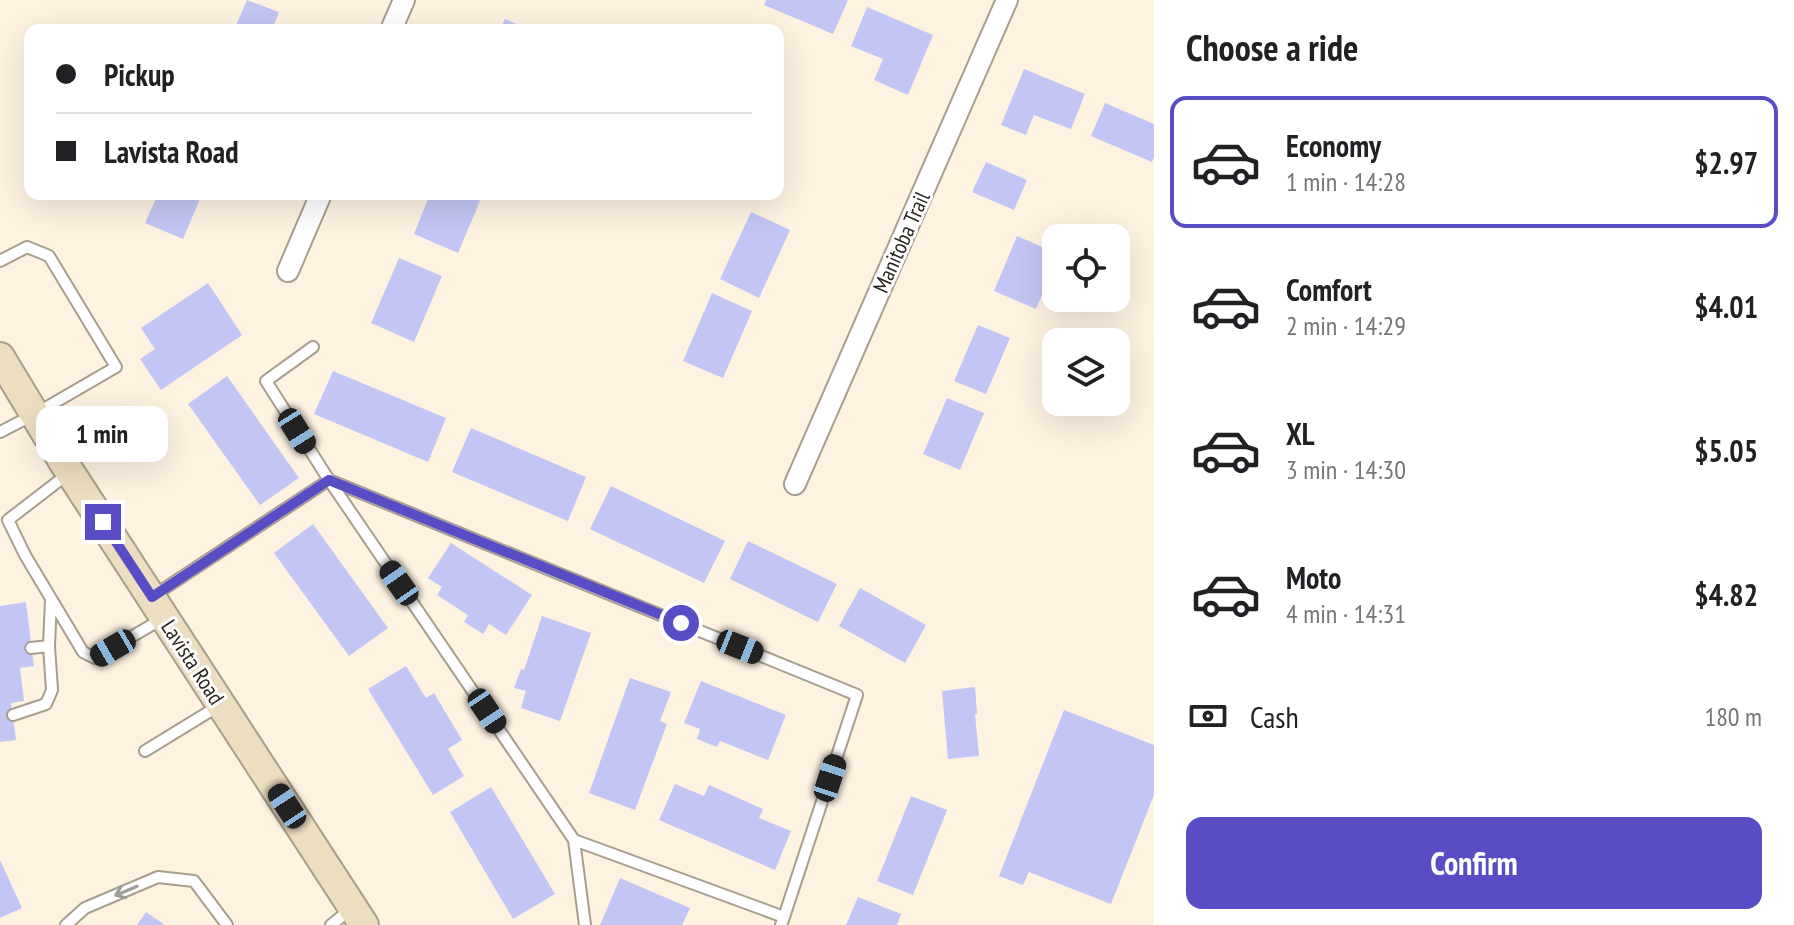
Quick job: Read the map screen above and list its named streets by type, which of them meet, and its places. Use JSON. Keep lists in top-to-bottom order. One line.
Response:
{"streets":{"main road":["Lavista Road"],"street":["Manitoba Trail"]},"page":{"heading":"Choose a ride","banner":["Pickup","Lavista Road"],"list":[{"name":"Economy","note":"1 min · 14:28","value":"$2.97"},{"name":"Comfort","note":"2 min · 14:29","value":"$4.01"},{"name":"XL","note":"3 min · 14:30","value":"$5.05"},{"name":"Moto","note":"4 min · 14:31","value":"$4.82"}],"bubble":"1 min","pay":["Cash","180 m"],"buttons":"Confirm"}}
